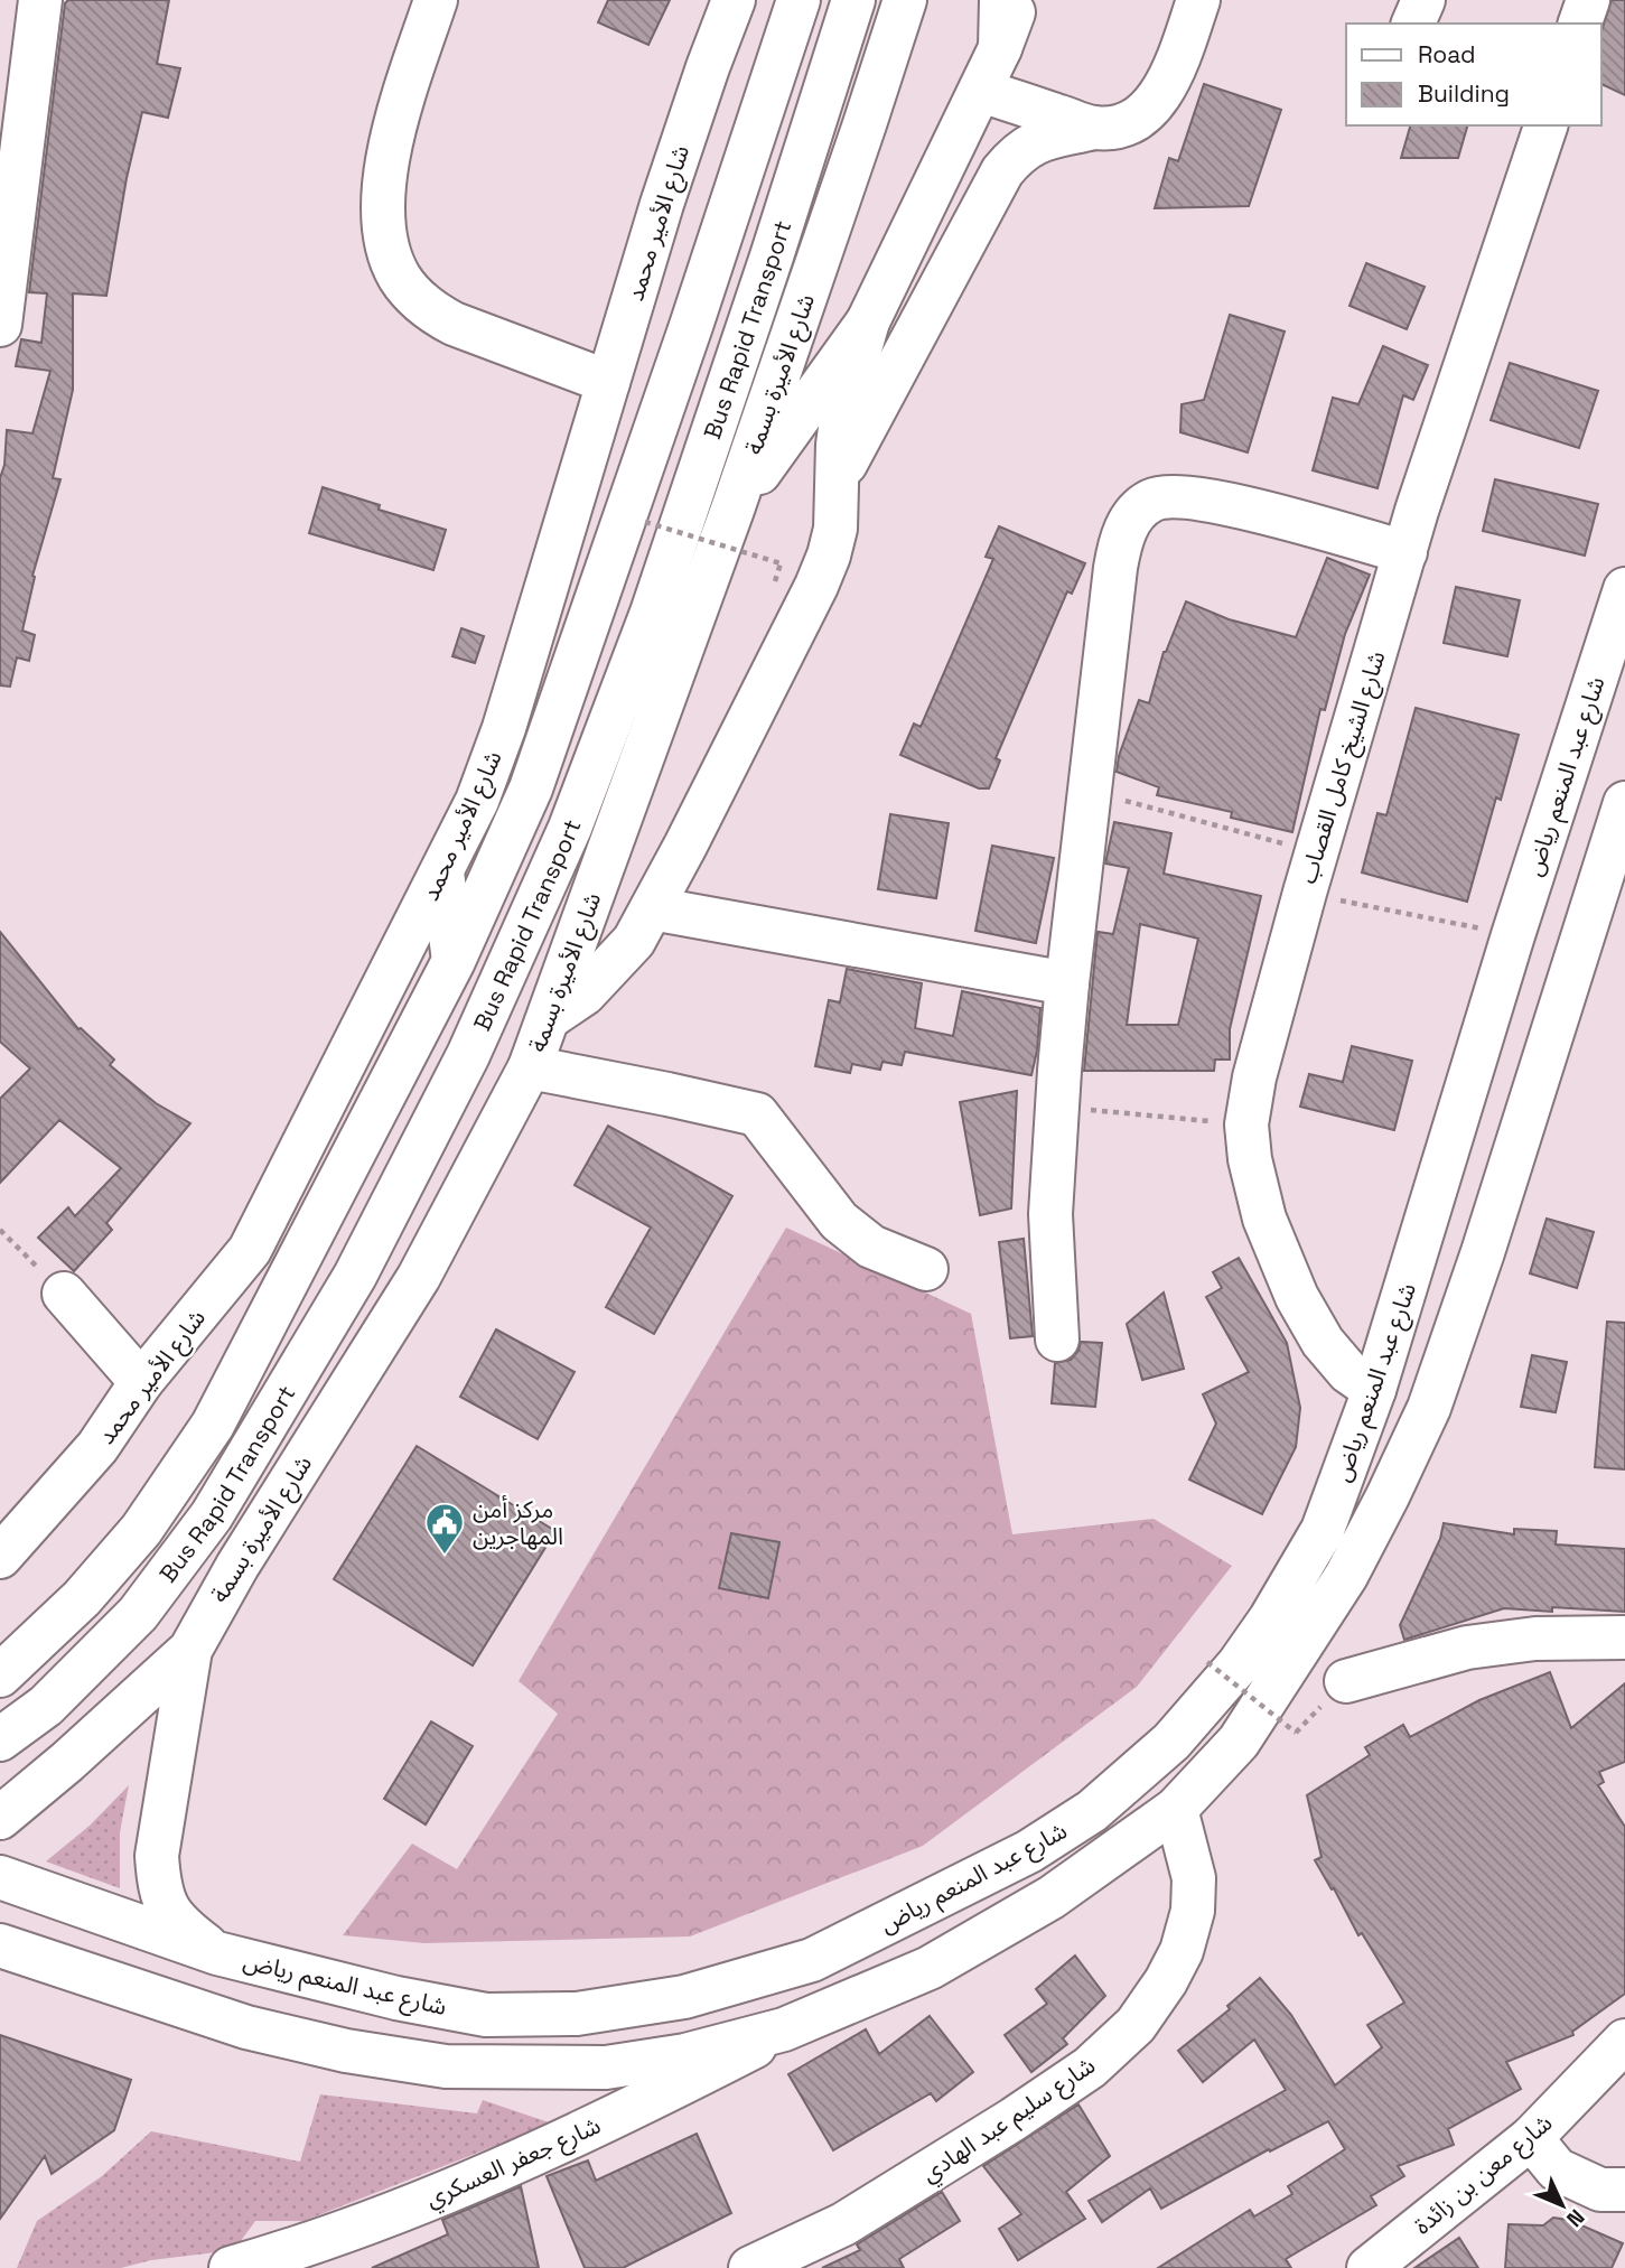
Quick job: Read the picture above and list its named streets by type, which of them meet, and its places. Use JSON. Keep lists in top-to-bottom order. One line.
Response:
{"streets":{"street":["شارع الأمير محمد","Bus Rapid Transport","شارع الأميرة بسمة","شارع الشيخ كامل القصاب","شارع عبد المنعم رياض","شارع سليم عبد الهادي","شارع جعفر العسكري","شارع معن بن زائدة"]},"crossings":[["شارع الشيخ كامل القصاب","شارع عبد المنعم رياض"],["شارع عبد المنعم رياض","شارع سليم عبد الهادي"],["شارع عبد المنعم رياض","شارع جعفر العسكري"]],"places":{"public building":["مركز أمن المهاجرين"]},"legend":["Road","Building"],"north":"bottom right"}
